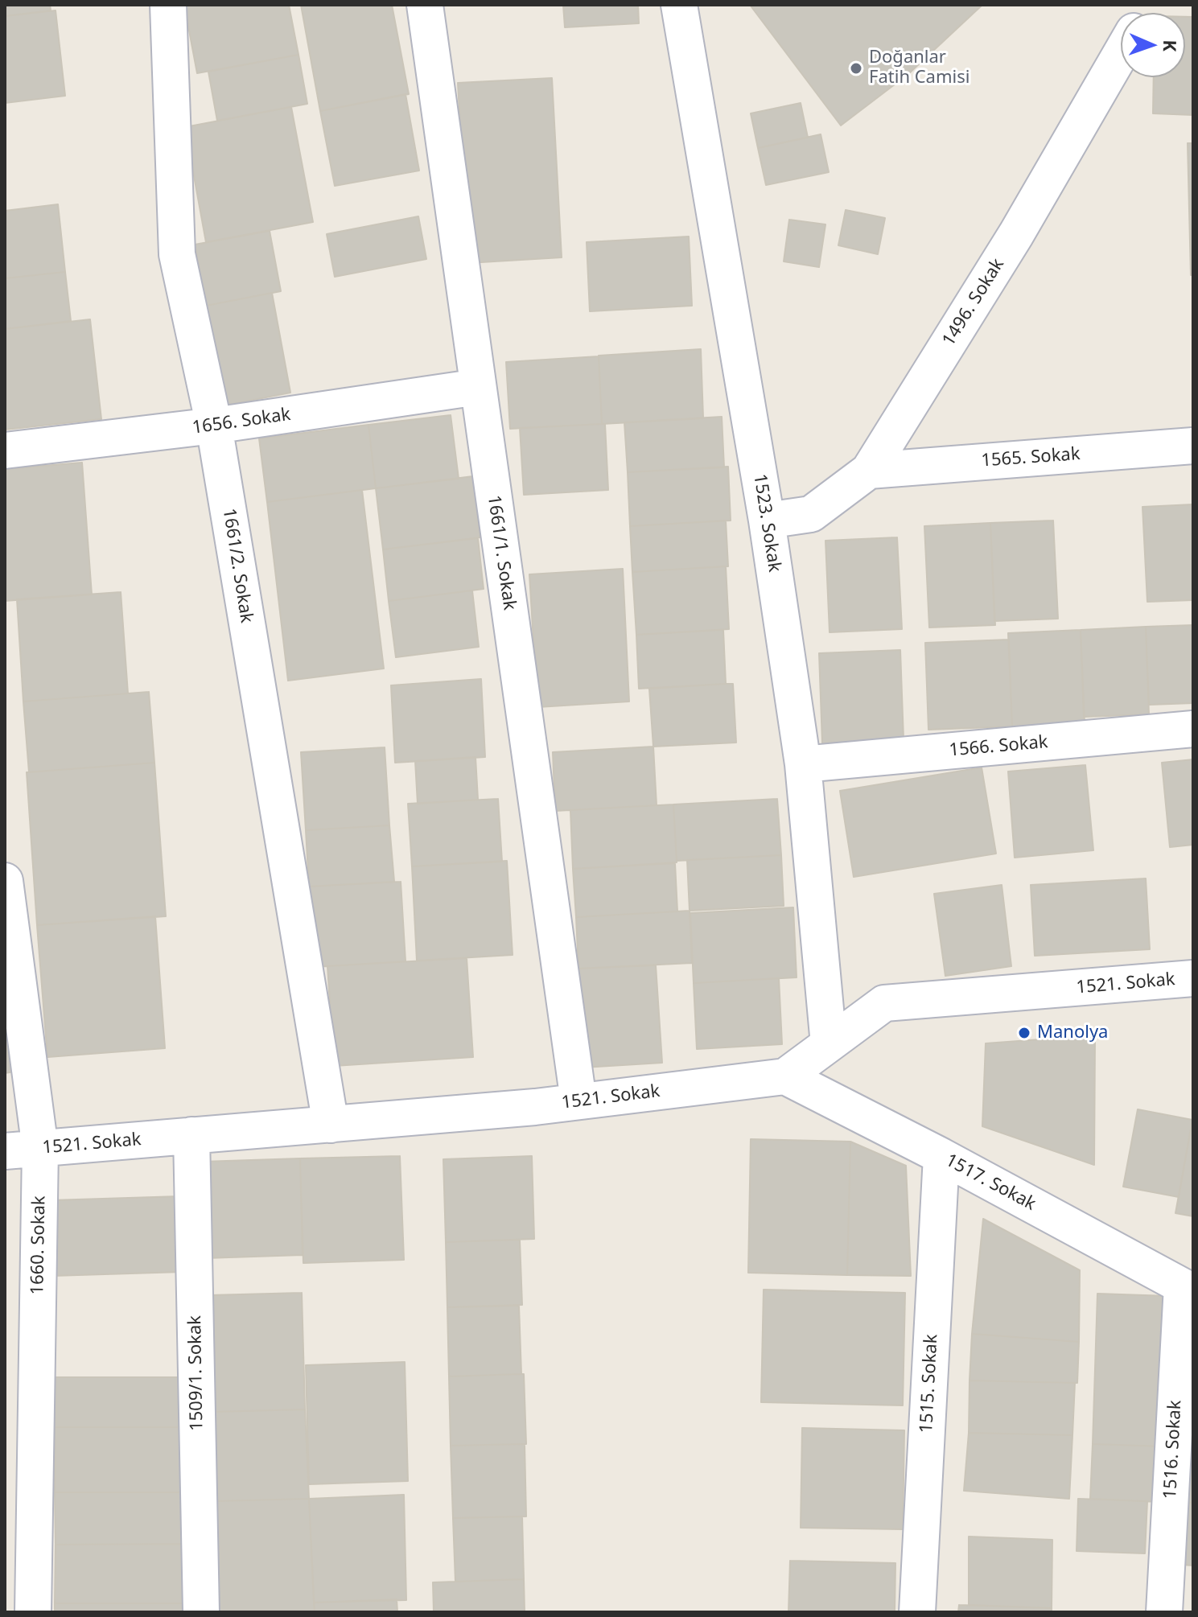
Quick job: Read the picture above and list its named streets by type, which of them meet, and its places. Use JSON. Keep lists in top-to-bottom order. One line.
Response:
{"streets":{"street":["1496. Sokak","1656. Sokak","1565. Sokak","1523. Sokak","1661/1. Sokak","1661/2. Sokak","1566. Sokak","1521. Sokak","1517. Sokak","1660. Sokak","1509/1. Sokak","1515. Sokak","1516. Sokak"]},"crossings":[["1496. Sokak","1565. Sokak"],["1496. Sokak","1523. Sokak"],["1656. Sokak","1661/1. Sokak"],["1656. Sokak","1661/2. Sokak"],["1523. Sokak","1566. Sokak"],["1523. Sokak","1521. Sokak"],["1661/1. Sokak","1521. Sokak"],["1661/2. Sokak","1521. Sokak"],["1521. Sokak","1517. Sokak"],["1521. Sokak","1660. Sokak"],["1521. Sokak","1509/1. Sokak"],["1517. Sokak","1515. Sokak"],["1517. Sokak","1516. Sokak"]],"places":["Doğanlar Fatih Camisi","Manolya"],"north":"right"}
